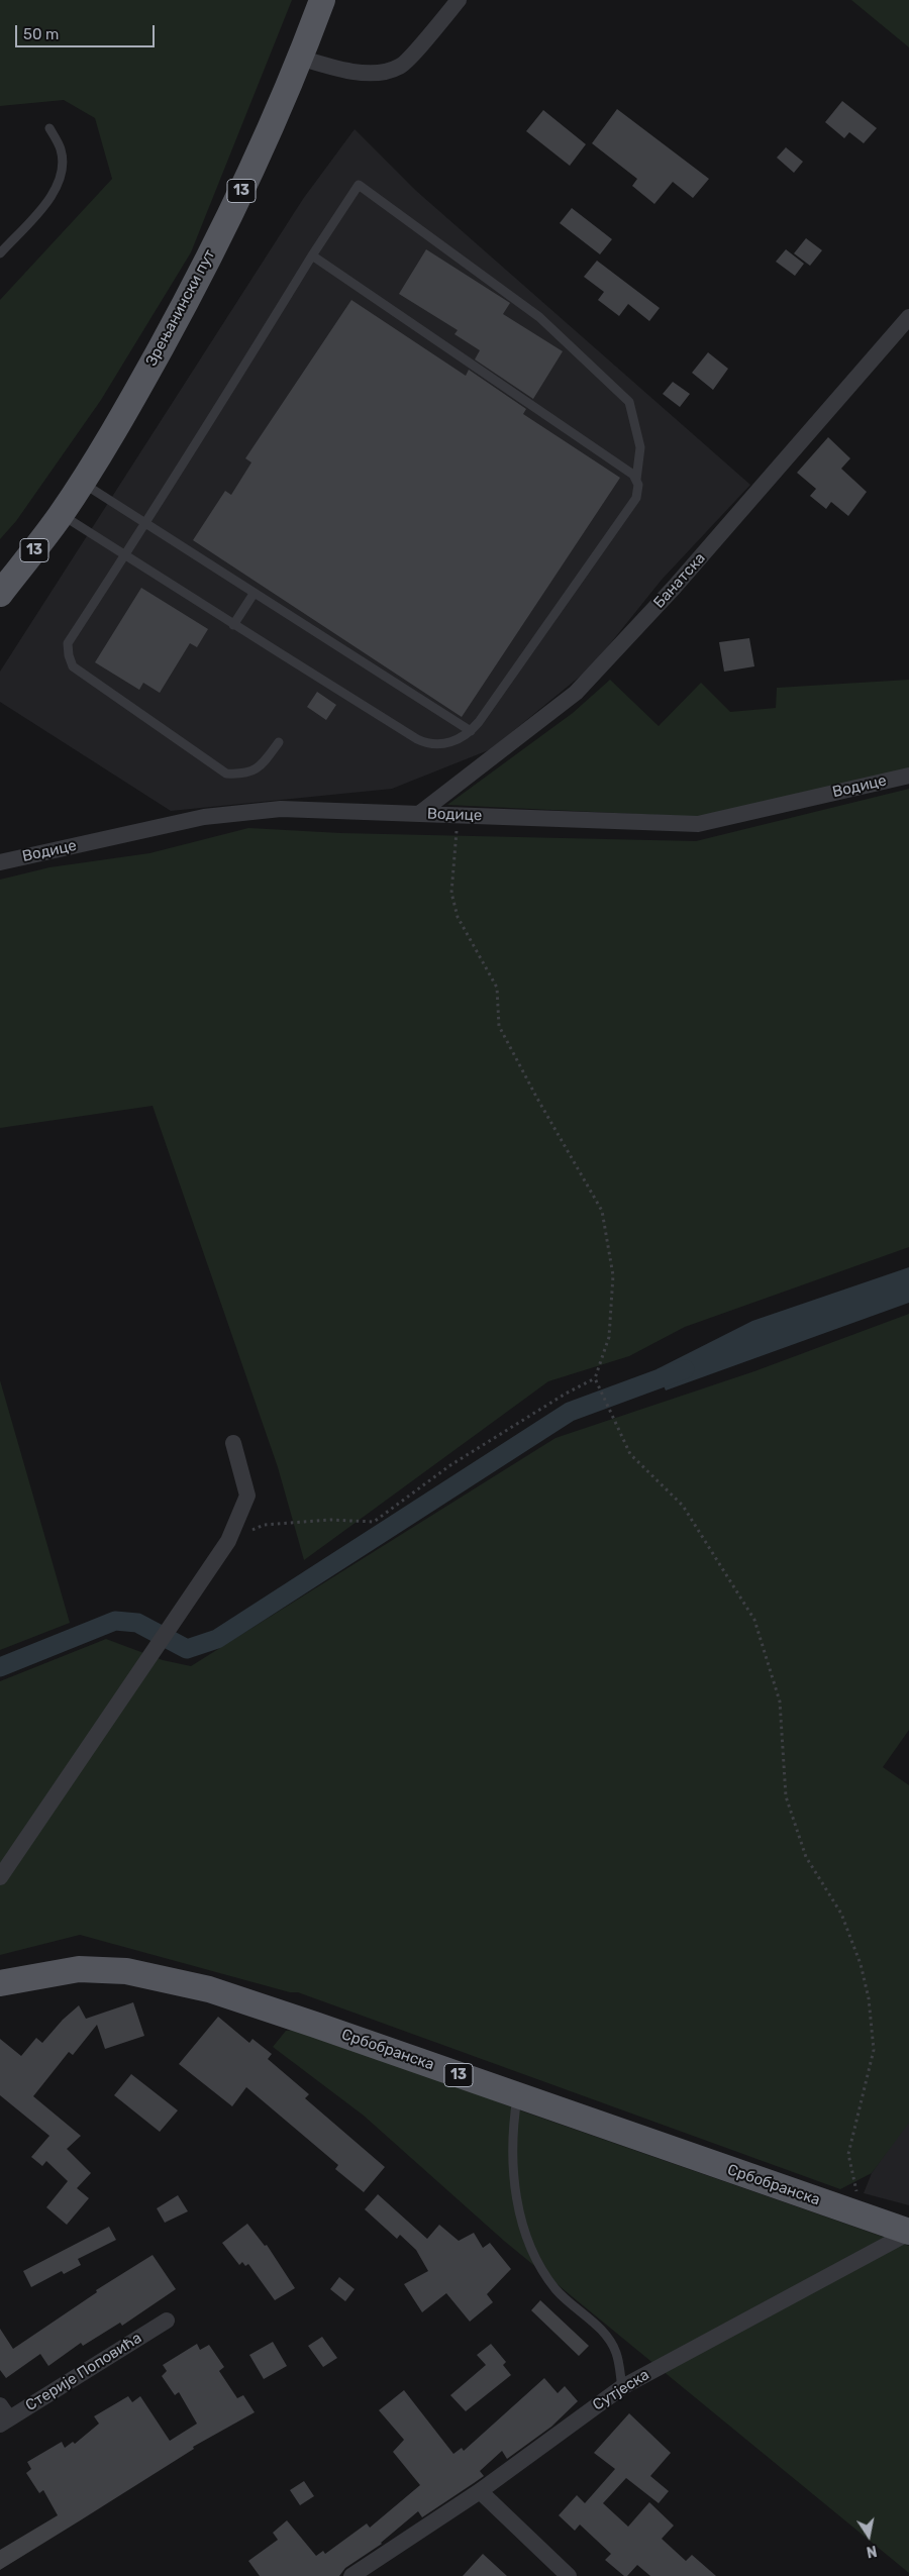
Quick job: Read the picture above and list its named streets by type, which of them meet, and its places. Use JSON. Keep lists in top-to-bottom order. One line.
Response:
{"streets":{"main road":["13","Зрењанински пут","Србобранска"],"street":["Банатска","Водице","Стерије Поповића","Сутјеска"]},"crossings":[["Банатска","Водице"],["Србобранска","Сутјеска"]],"scale_bar":"50 m","north":"bottom"}
